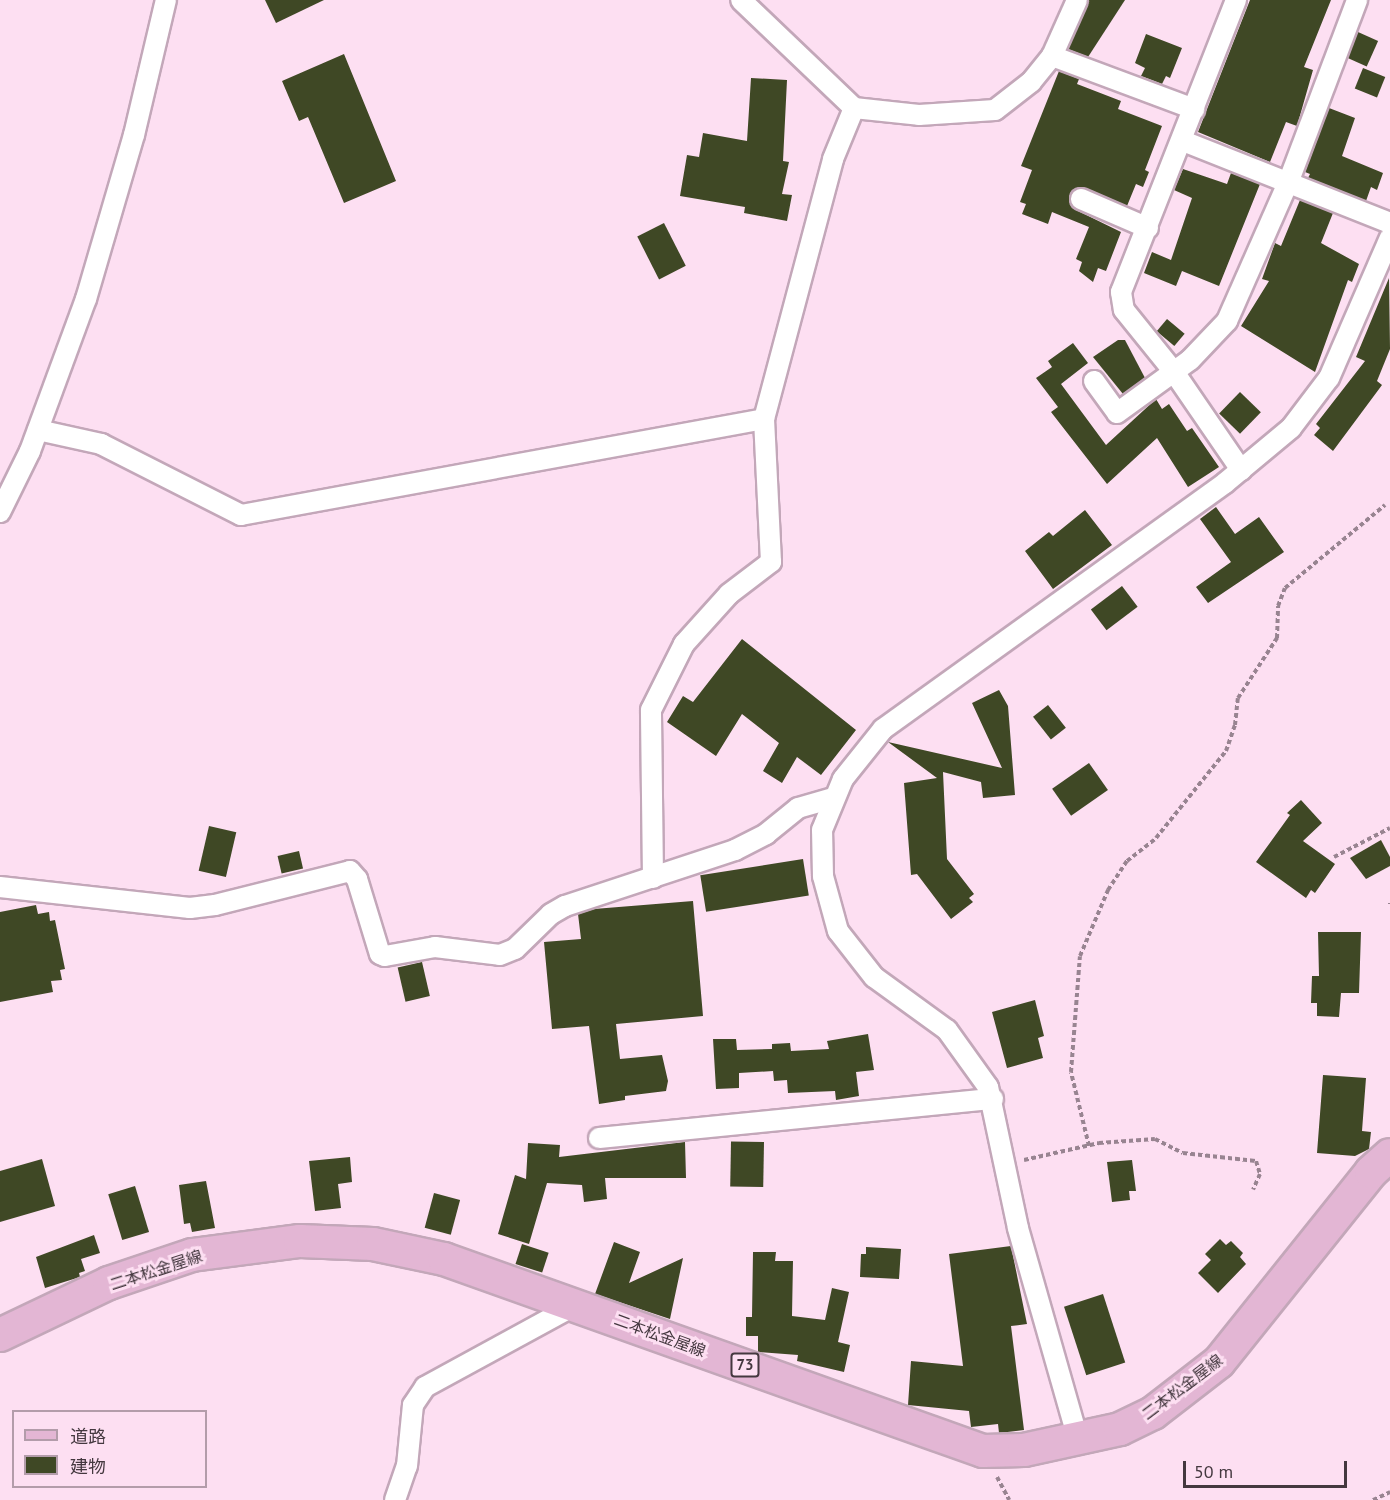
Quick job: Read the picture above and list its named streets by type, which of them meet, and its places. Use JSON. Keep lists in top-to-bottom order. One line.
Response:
{"streets":{"main road":["二本松金屋線","73"]},"legend":["道路","建物"],"scale_bar":"50 m"}
